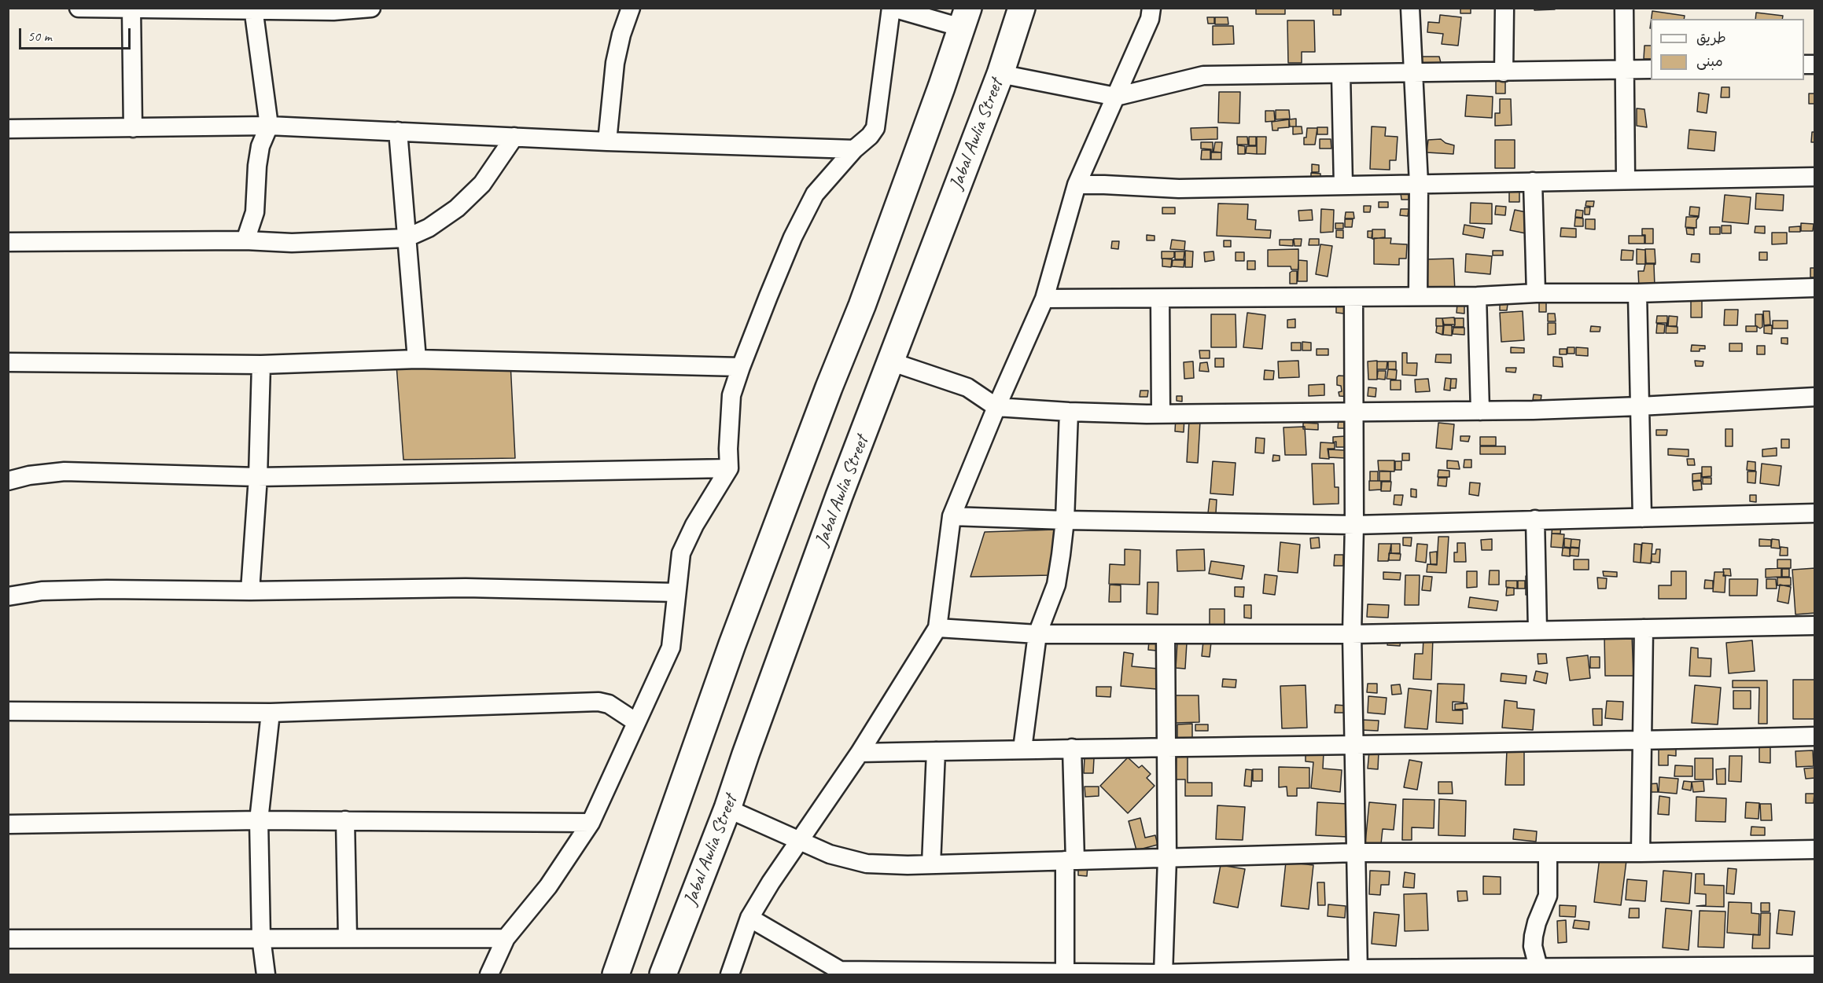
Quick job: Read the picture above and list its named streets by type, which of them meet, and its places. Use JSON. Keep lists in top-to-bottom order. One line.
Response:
{"streets":{"highway":["Jabal Awlia Street"]},"legend":["طريق","مبنى"],"scale_bar":"50 m"}
